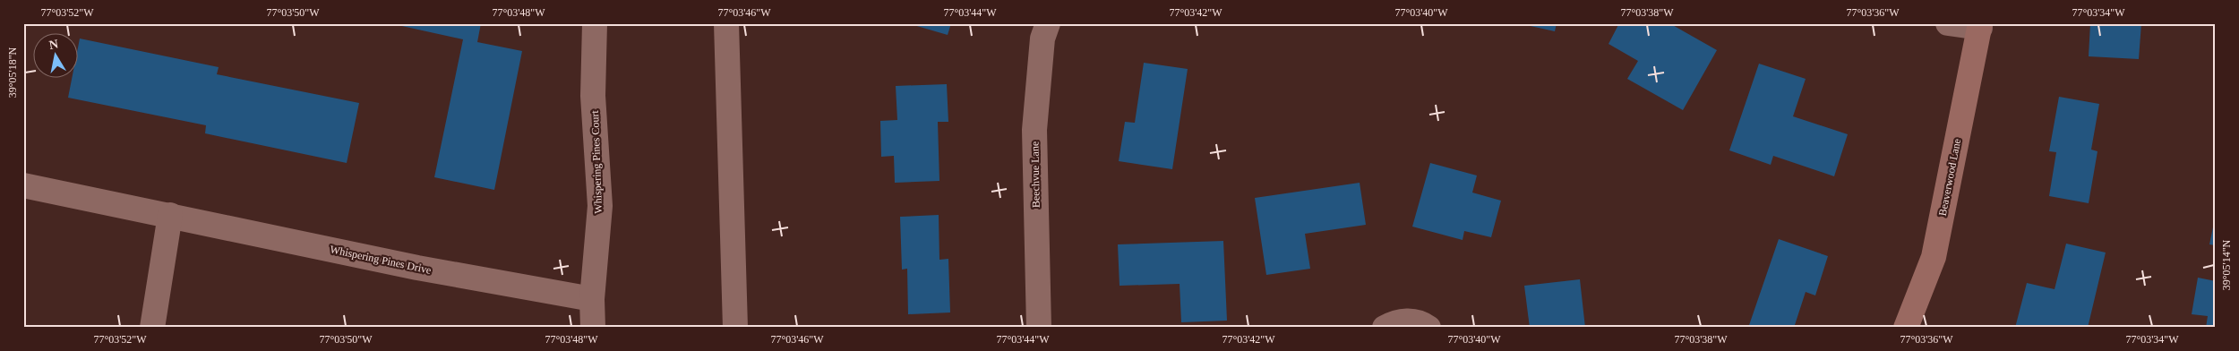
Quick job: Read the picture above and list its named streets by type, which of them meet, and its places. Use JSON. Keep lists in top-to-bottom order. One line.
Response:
{"streets":{"street":["Whispering Pines Court","Beechvue Lane","Beaverwood Lane","Whispering Pines Drive"]},"crossings":[["Whispering Pines Court","Whispering Pines Drive"]],"north":"top","coordinates":["77°03'52\"W","77°03'50\"W","77°03'48\"W","77°03'46\"W","77°03'44\"W","77°03'42\"W","77°03'40\"W","77°03'38\"W","77°03'36\"W","77°03'34\"W","39°05'18\"N","39°05'14\"N"]}
